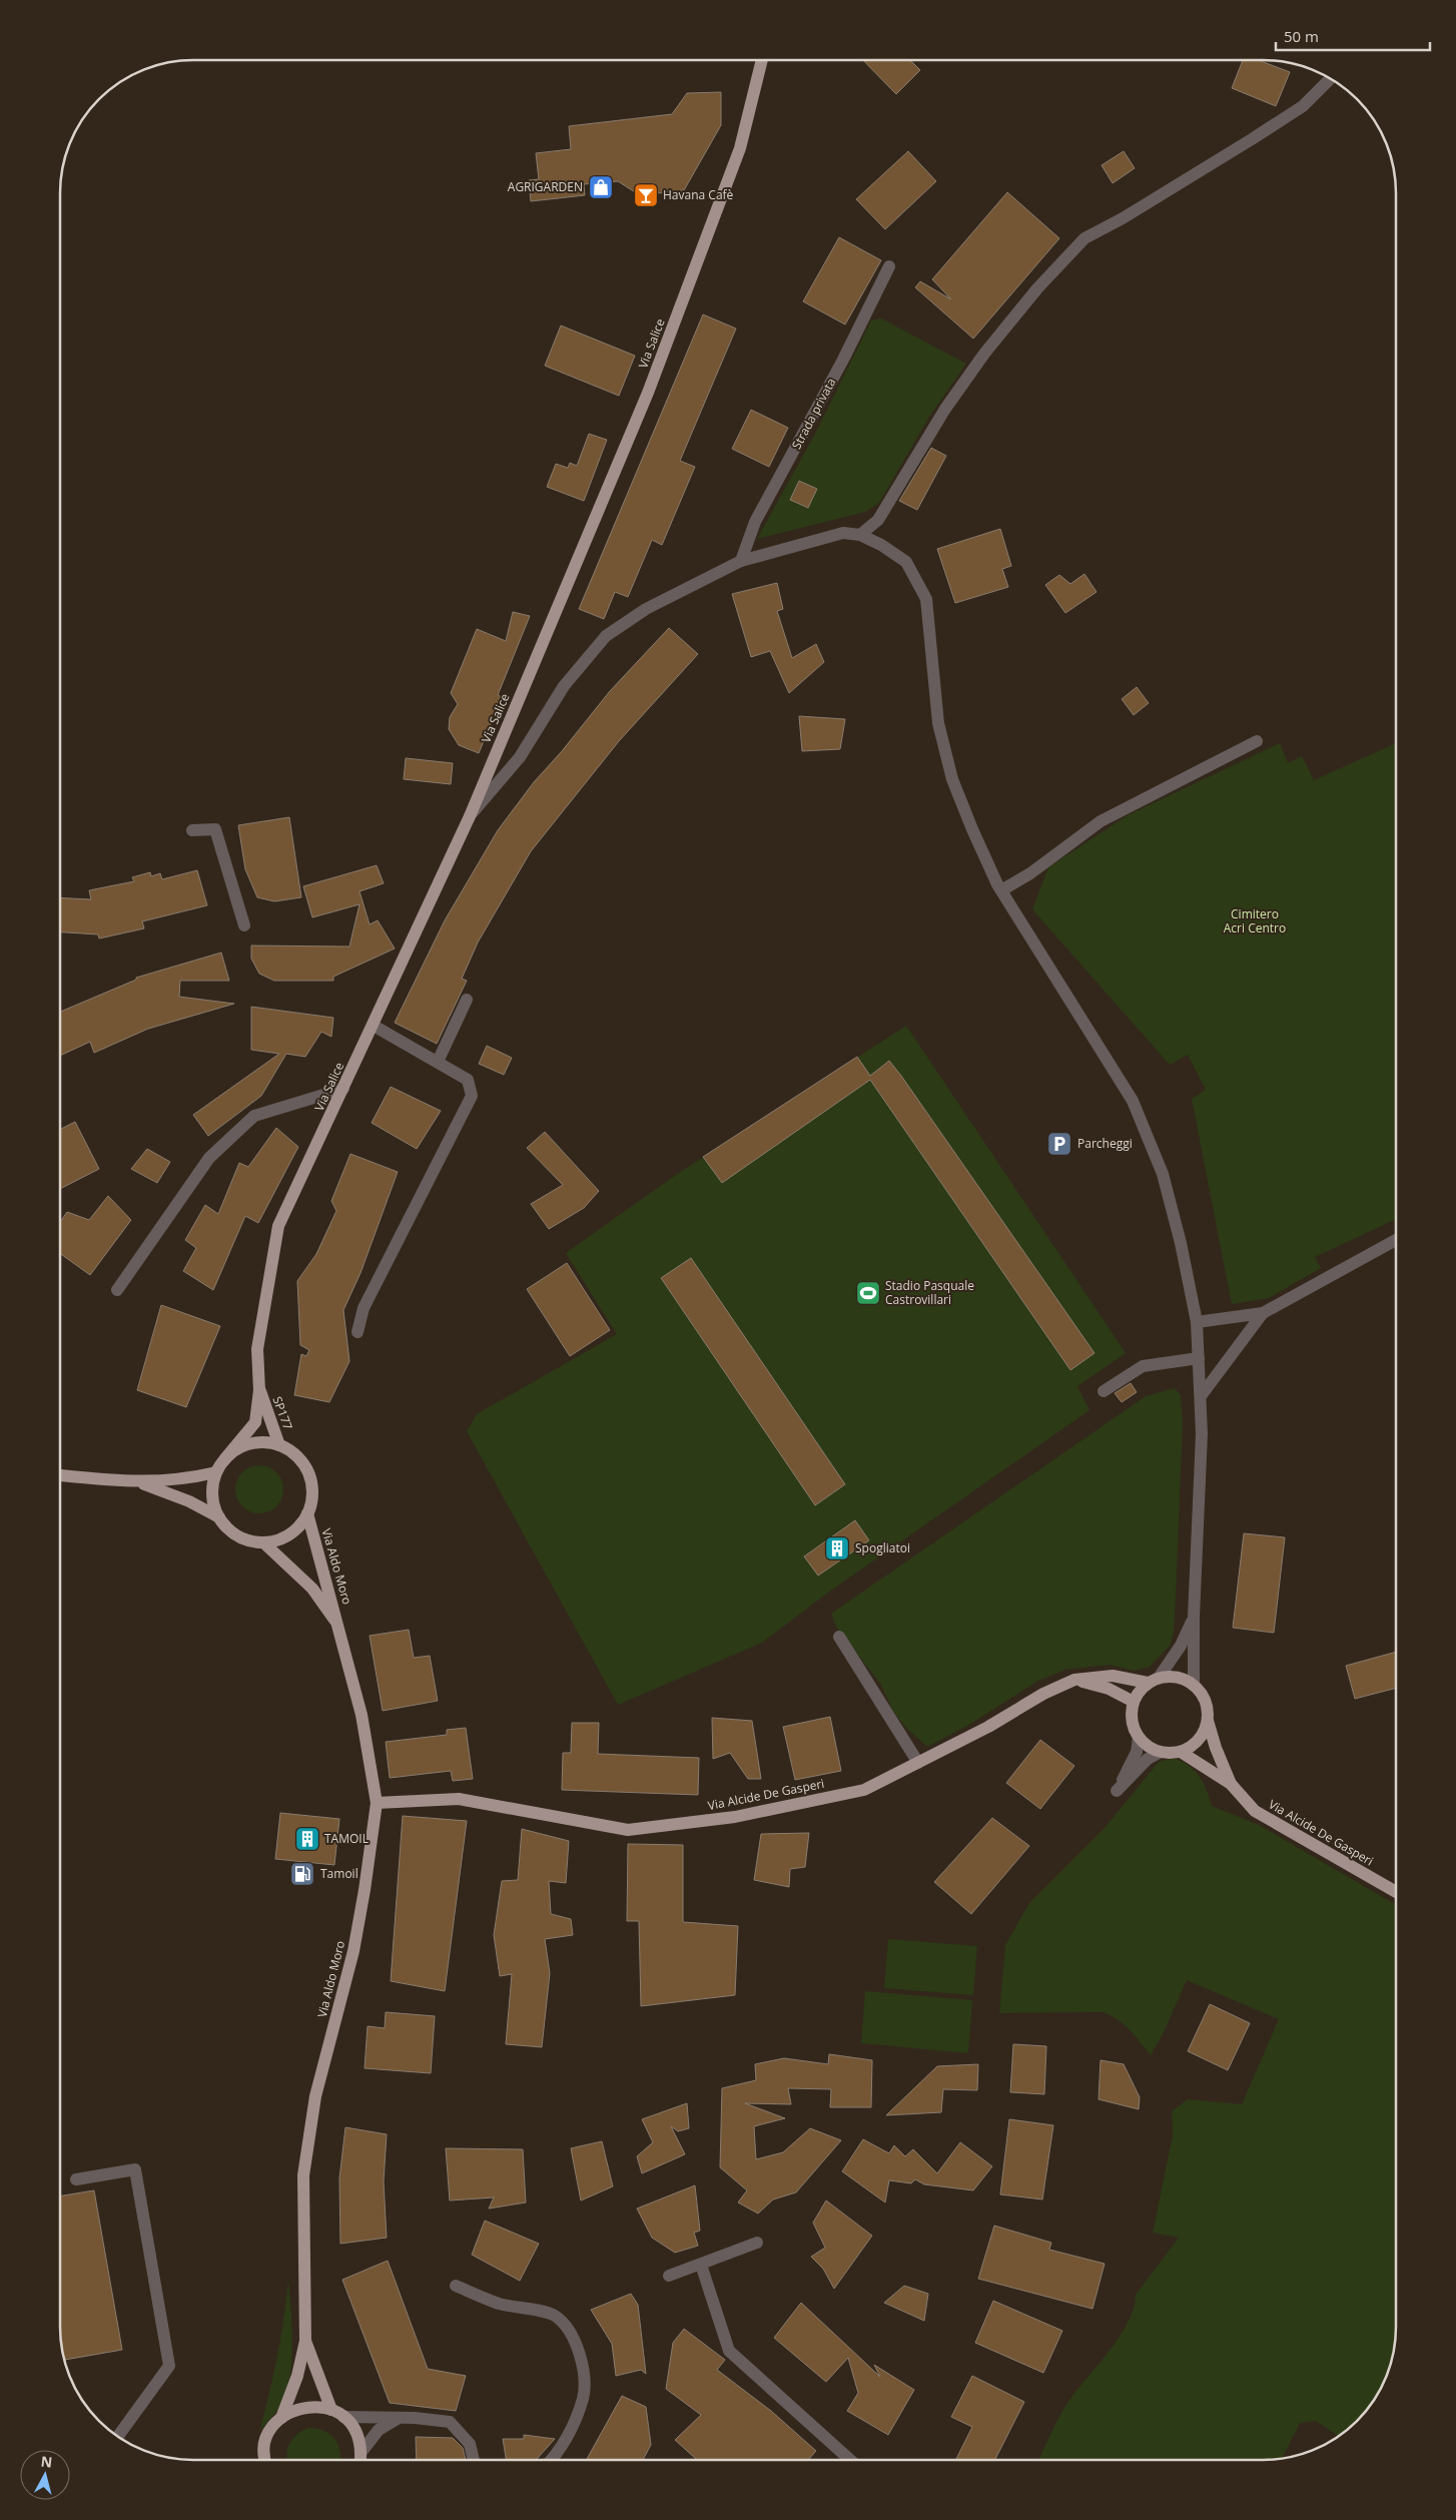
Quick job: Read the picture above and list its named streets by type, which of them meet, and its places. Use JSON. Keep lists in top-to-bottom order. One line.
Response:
{"streets":{"main road":["Via Salice","SP177","Via Aldo Moro","Via Alcide De Gasperi"],"street":["Strada privata"]},"crossings":[["Via Salice","SP177"],["SP177","Via Aldo Moro"],["Via Aldo Moro","Via Alcide De Gasperi"]],"parks":["Cimitero Acri Centro"],"places":{"shop":["AGRIGARDEN"],"bar":["Havana Cafè"],"parking":["Parcheggi"],"sports":["Stadio Pasquale Castrovillari"],"building":["Spogliatoi","TAMOIL"],"fuel station":["Tamoil"]},"scale_bar":"50 m","north":"top"}
